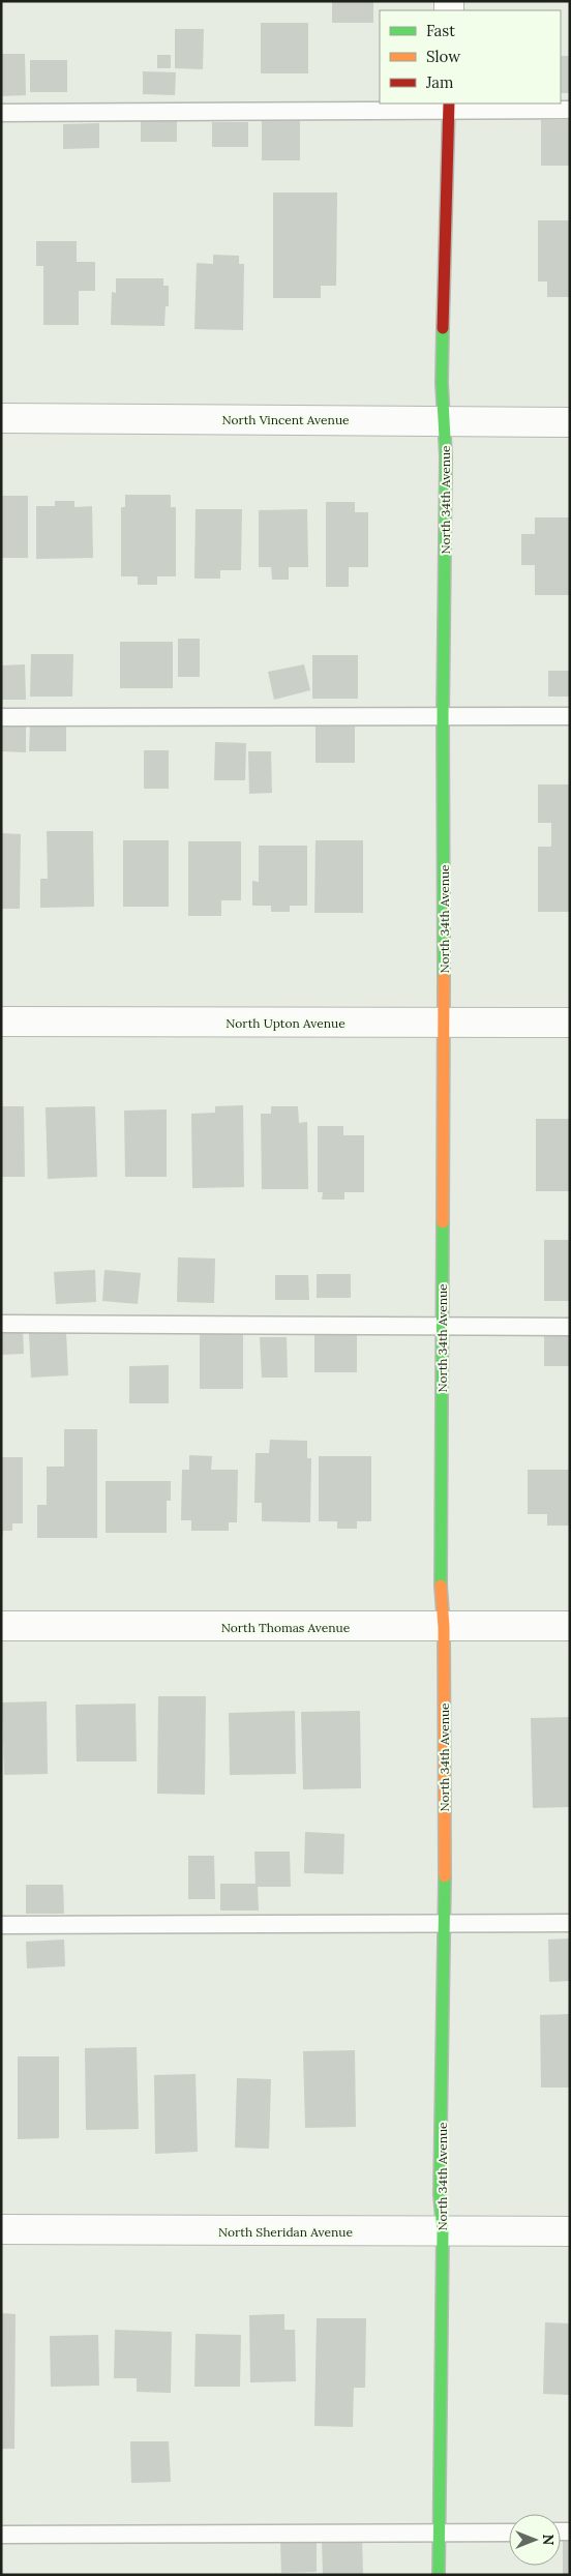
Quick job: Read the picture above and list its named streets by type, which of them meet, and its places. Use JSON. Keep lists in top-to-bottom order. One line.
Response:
{"streets":{"street":["North Vincent Avenue","North 34th Avenue","North Upton Avenue","North Thomas Avenue","North Sheridan Avenue"]},"crossings":[["North Vincent Avenue","North 34th Avenue"],["North 34th Avenue","North Upton Avenue"],["North 34th Avenue","North Thomas Avenue"],["North 34th Avenue","North Sheridan Avenue"]],"legend":["Fast","Slow","Jam"],"north":"right"}
